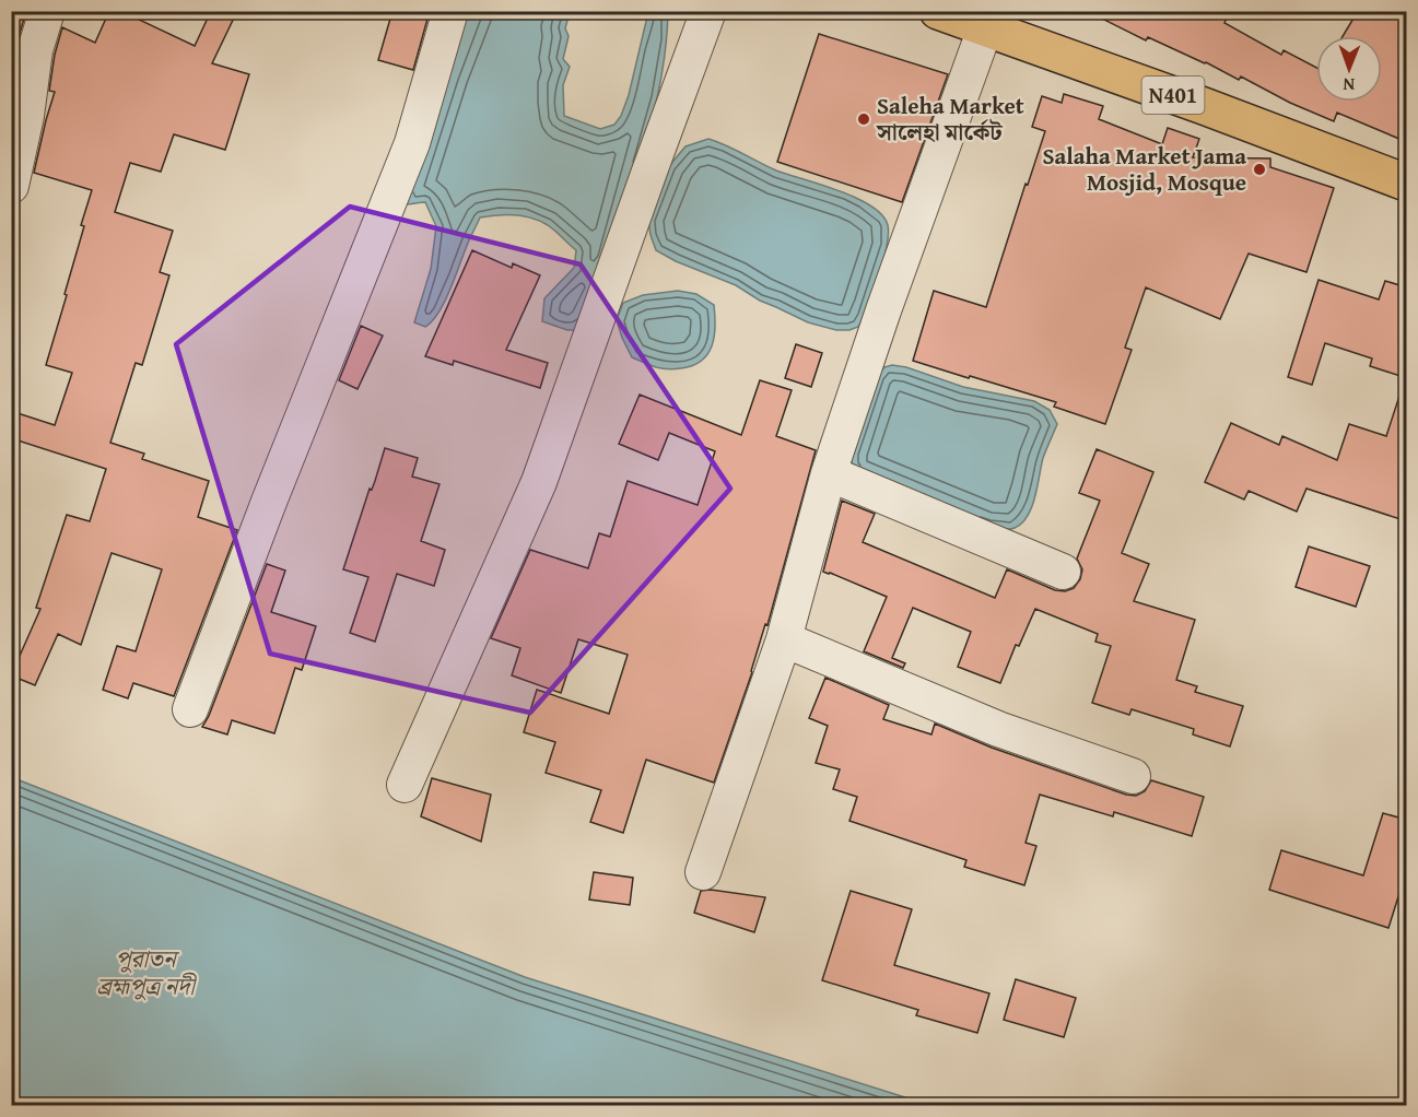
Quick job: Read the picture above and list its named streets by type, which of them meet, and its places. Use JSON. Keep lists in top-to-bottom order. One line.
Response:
{"streets":{"highway":["N401"]},"water":["পুরাতন ব্রহ্মপুত্র নদী"],"places":["Saleha Market সালেহা মার্কেট","Salaha Market Jama Mosjid, Mosque"],"north":"bottom"}
